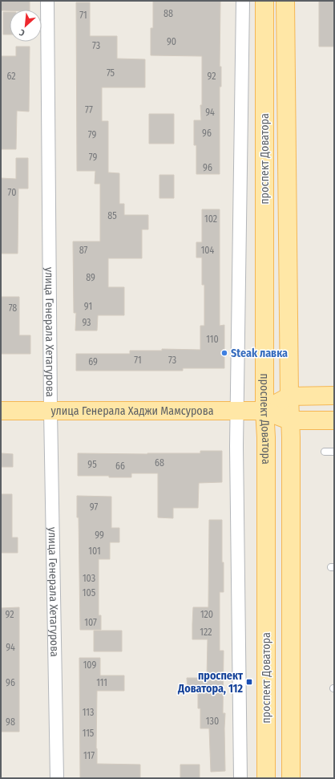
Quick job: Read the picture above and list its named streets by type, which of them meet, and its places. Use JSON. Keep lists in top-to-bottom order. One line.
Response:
{"streets":{"main road":["проспект Доватора","улица Генерала Хаджи Мамсурова"],"street":["улица Генерала Хетагурова"]},"crossings":[["проспект Доватора","улица Генерала Хаджи Мамсурова"],["улица Генерала Хетагурова","улица Генерала Хаджи Мамсурова"]],"places":{"other":["Steak лавка"],"transit":["проспект Доватора, 112"]},"house_numbers":["88","71","90","73","75","62","92","77","94","96","79","79","96","70","85","102","87","104","89","91","78","93","110","71","73","69","68","95","66","97","99","101","103","105","92","120","107","122","94","109","96","111","113","130","98","115","117"],"north":"bottom left"}
